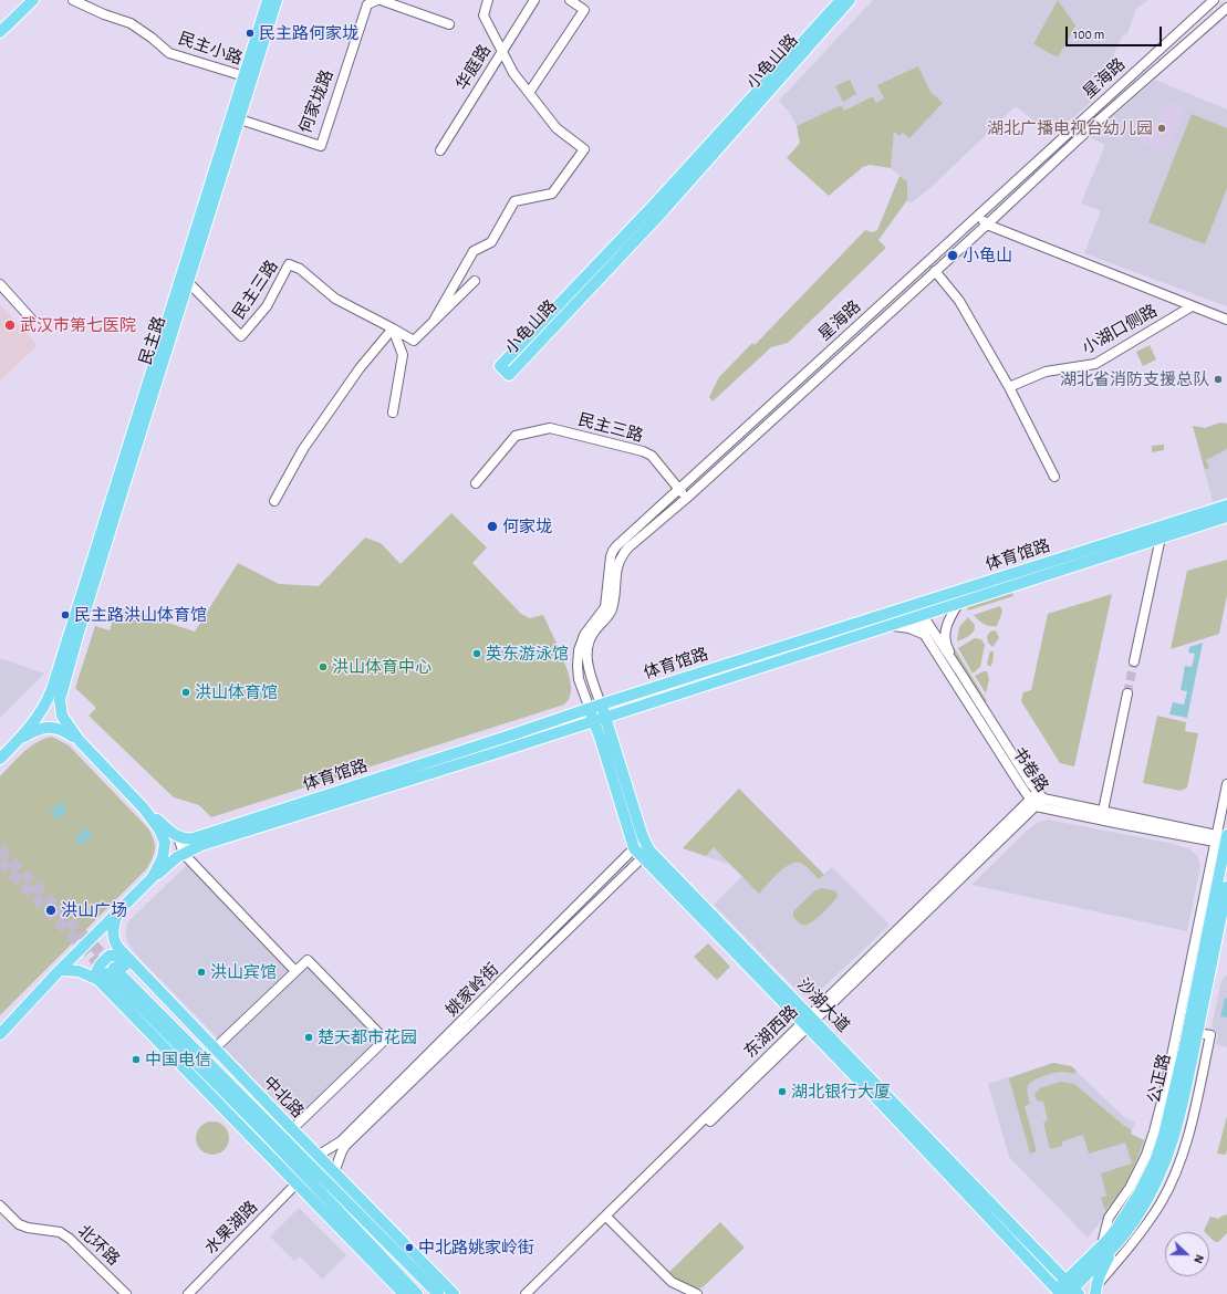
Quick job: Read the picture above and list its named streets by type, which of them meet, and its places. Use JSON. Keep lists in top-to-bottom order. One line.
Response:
{"streets":{"main road":["小龟山路","民主路","体育馆路","沙湖大道","公正路","中北路"],"street":["民主小路","华庭路","星海路","何家垅路","民主三路","小湖口侧路","书卷路","姚家岭街","东湖西路","水果湖路","北环路"]},"crossings":[["民主小路","民主路"],["星海路","民主三路"],["星海路","体育馆路"],["星海路","沙湖大道"],["何家垅路","民主路"],["民主三路","民主路"],["体育馆路","书卷路"],["体育馆路","沙湖大道"],["体育馆路","中北路"],["书卷路","东湖西路"],["书卷路","公正路"],["姚家岭街","沙湖大道"],["姚家岭街","中北路"],["沙湖大道","东湖西路"],["沙湖大道","公正路"],["中北路","水果湖路"]],"places":["民主路何家垅","湖北广播电视台幼儿园","小龟山","武汉市第七医院","湖北省消防支援总队","何家垅","民主路洪山体育馆","英东游泳馆","洪山体育中心","洪山体育馆","洪山广场","洪山宾馆","楚天都市花园","中国电信","湖北银行大厦","中北路姚家岭街"],"scale_bar":"100 m","north":"right"}
